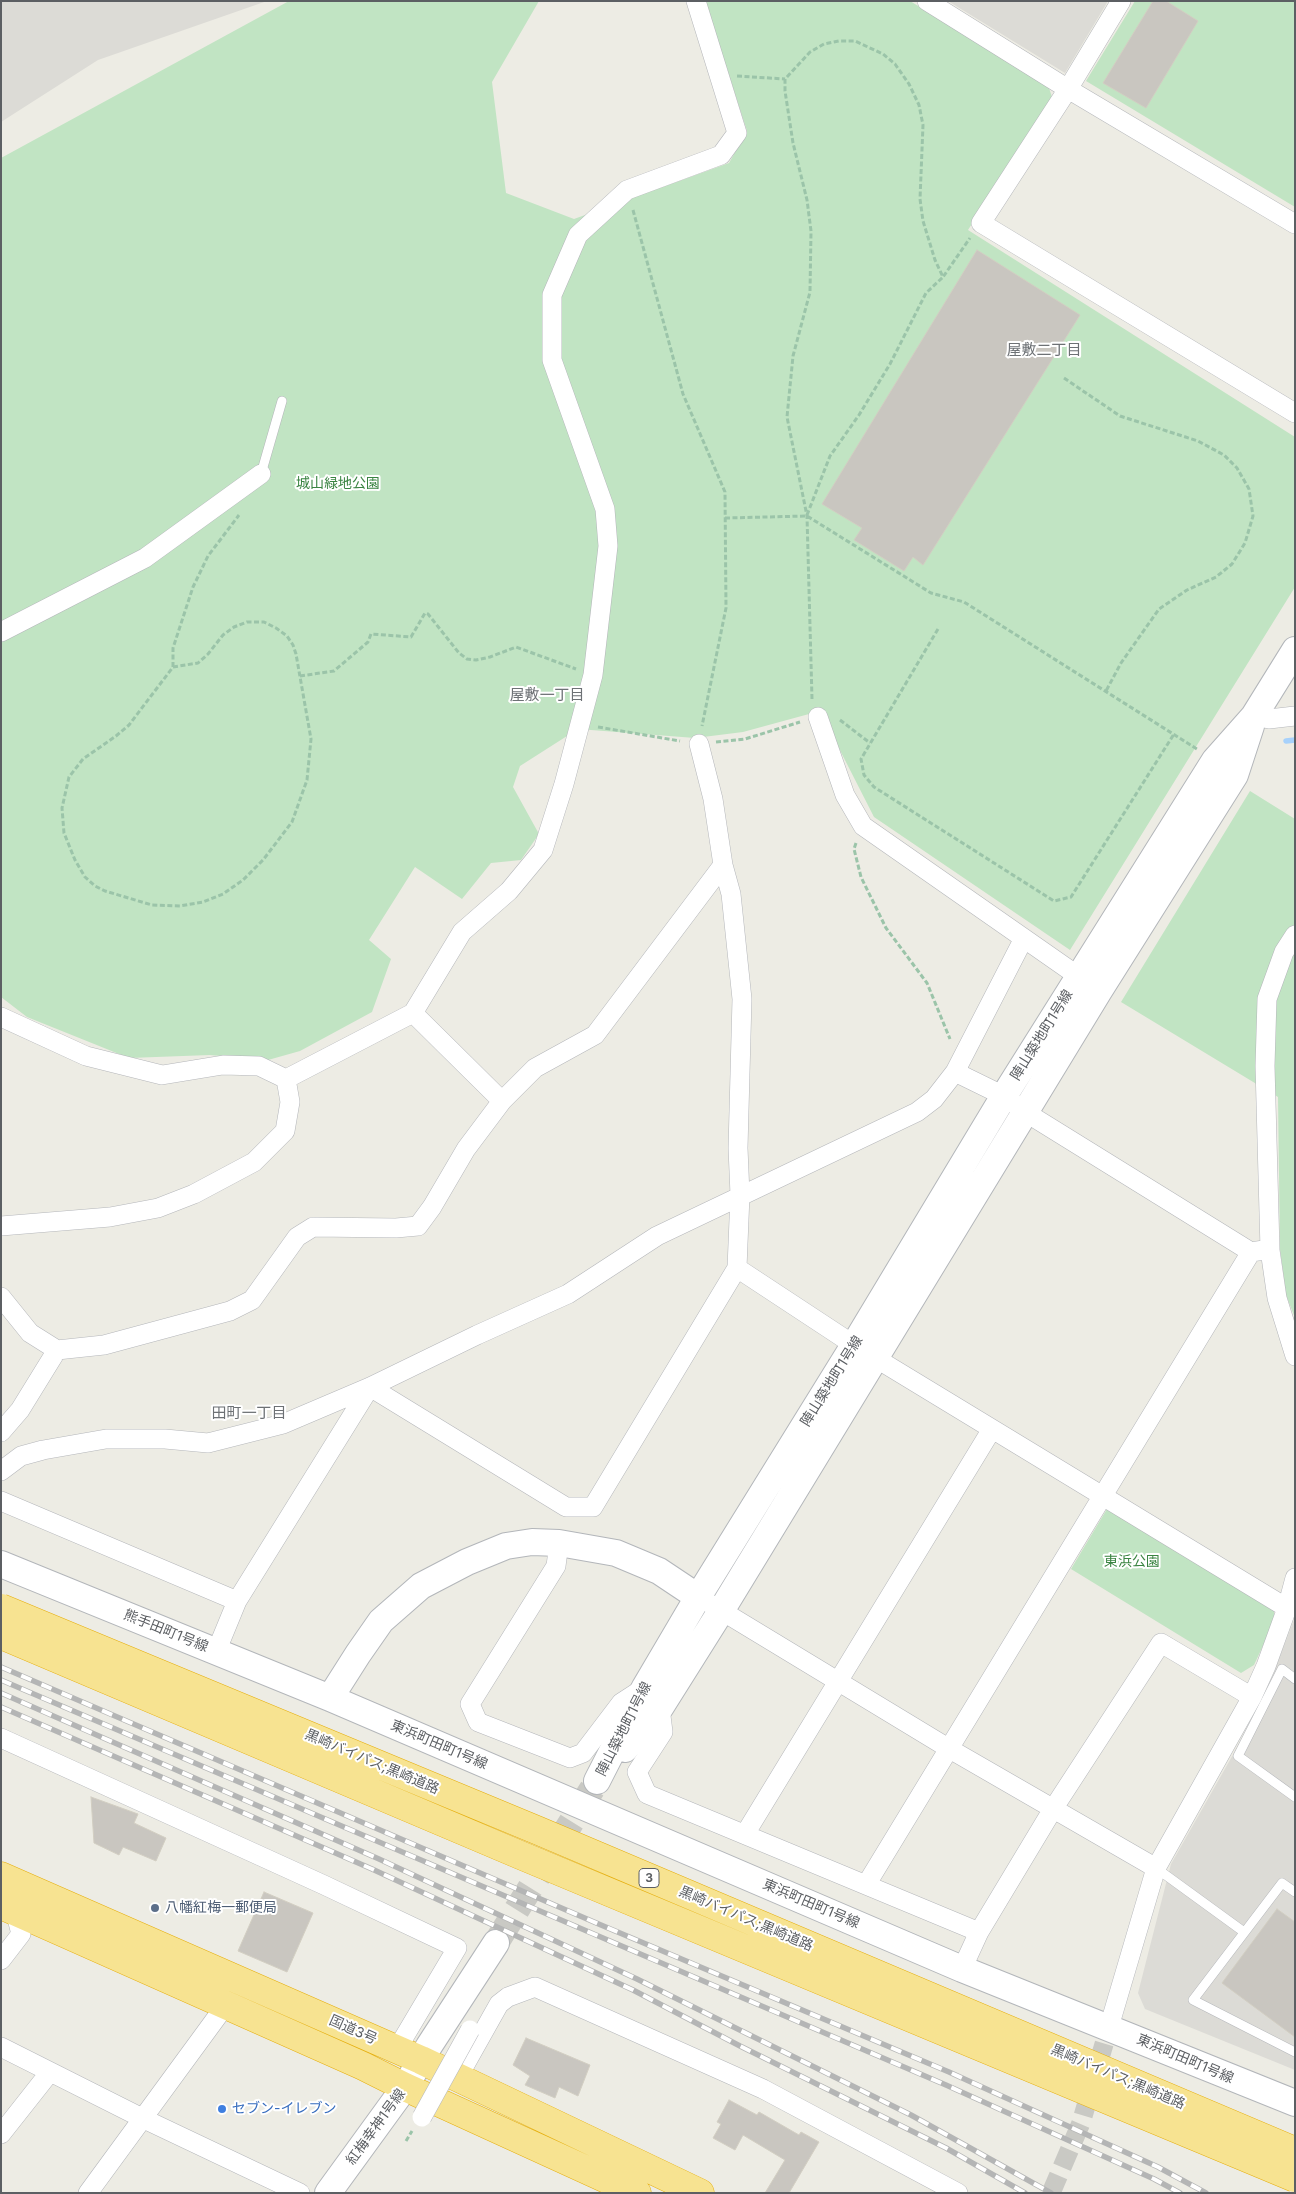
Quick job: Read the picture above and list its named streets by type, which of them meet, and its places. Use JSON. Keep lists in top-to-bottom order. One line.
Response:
{"streets":{"highway":["黒崎バイパス;黒崎道路","3","国道3号"],"street":["陣山築地町1号線","熊手田町1号線","東浜町田町1号線","紅梅幸神1号線"]},"crossings":[["熊手田町1号線","東浜町田町1号線"],["国道3号","紅梅幸神1号線"]],"districts":["屋敷二丁目","屋敷一丁目","田町一丁目"],"parks":["城山緑地公園","東浜公園"],"places":["八幡紅梅一郵便局","セブン-イレブン"]}
